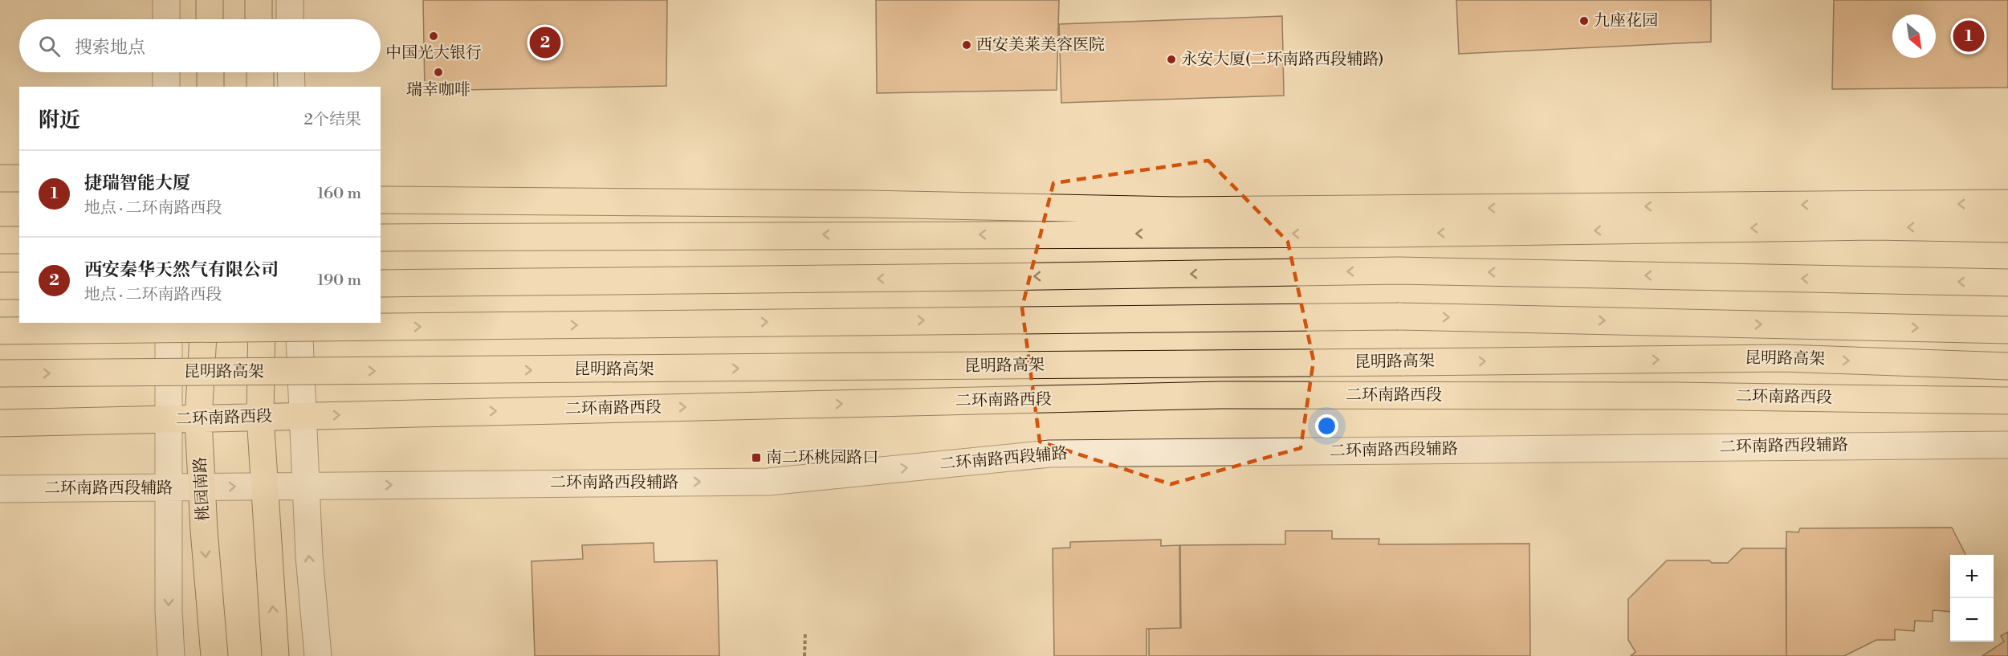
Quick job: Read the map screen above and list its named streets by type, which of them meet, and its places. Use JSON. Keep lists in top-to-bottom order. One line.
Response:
{"streets":{"main road":["昆明路高架","二环南路西段","桃园南路"],"street":["二环南路西段辅路"]},"crossings":[["二环南路西段","桃园南路"],["二环南路西段辅路","桃园南路"]],"one_way":["二环南路西段辅路"],"places":{"other":["九座花园","中国光大银行","西安美莱美容医院","永安大厦(二环南路西段辅路)","瑞幸咖啡"],"transit":["南二环桃园路口"]},"north":"bottom right","page":{"pins":["1","2"],"search":"搜索地点","heading":["附近","2个结果"],"list":[{"mark":"1","name":"捷瑞智能大厦","note":"地点 · 二环南路西段","value":"160 m"},{"mark":"2","name":"西安秦华天然气有限公司","note":"地点 · 二环南路西段","value":"190 m"}],"map_buttons":["+","−"]}}
